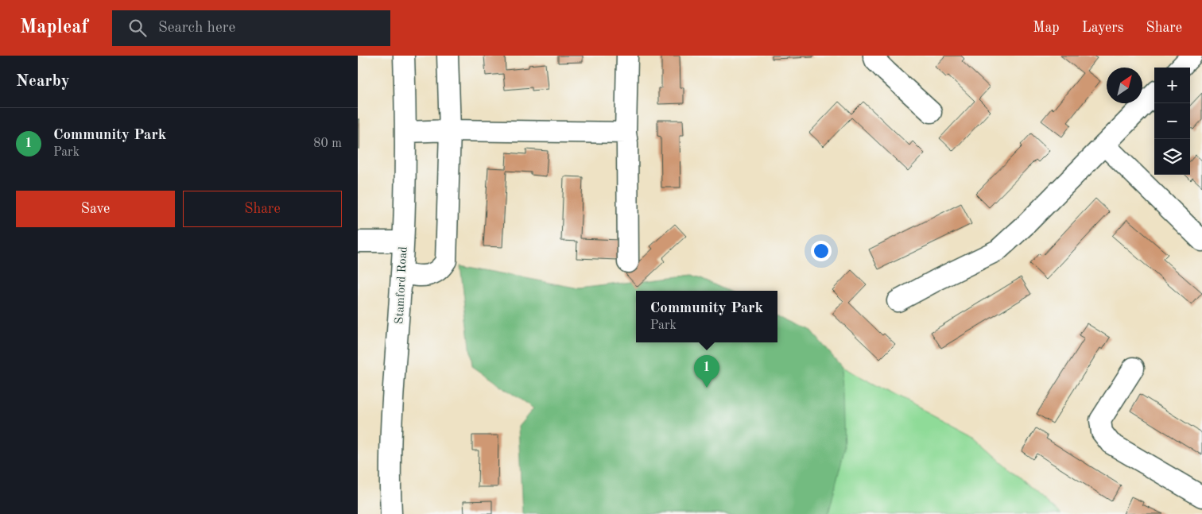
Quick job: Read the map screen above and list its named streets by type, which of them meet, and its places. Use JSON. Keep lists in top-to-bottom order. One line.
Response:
{"streets":{"street":["Stamford Road"]},"north":"top right","page":{"header":"Mapleaf","search":"Search here","nav":["Map","Layers","Share"],"heading":"Nearby","map_buttons":["+","−"],"list":[{"mark":"1","name":"Community Park","note":"Park","value":"80 m"}],"buttons":["Save","Share"],"popup":["Community Park","Park"],"pins":"1"}}
